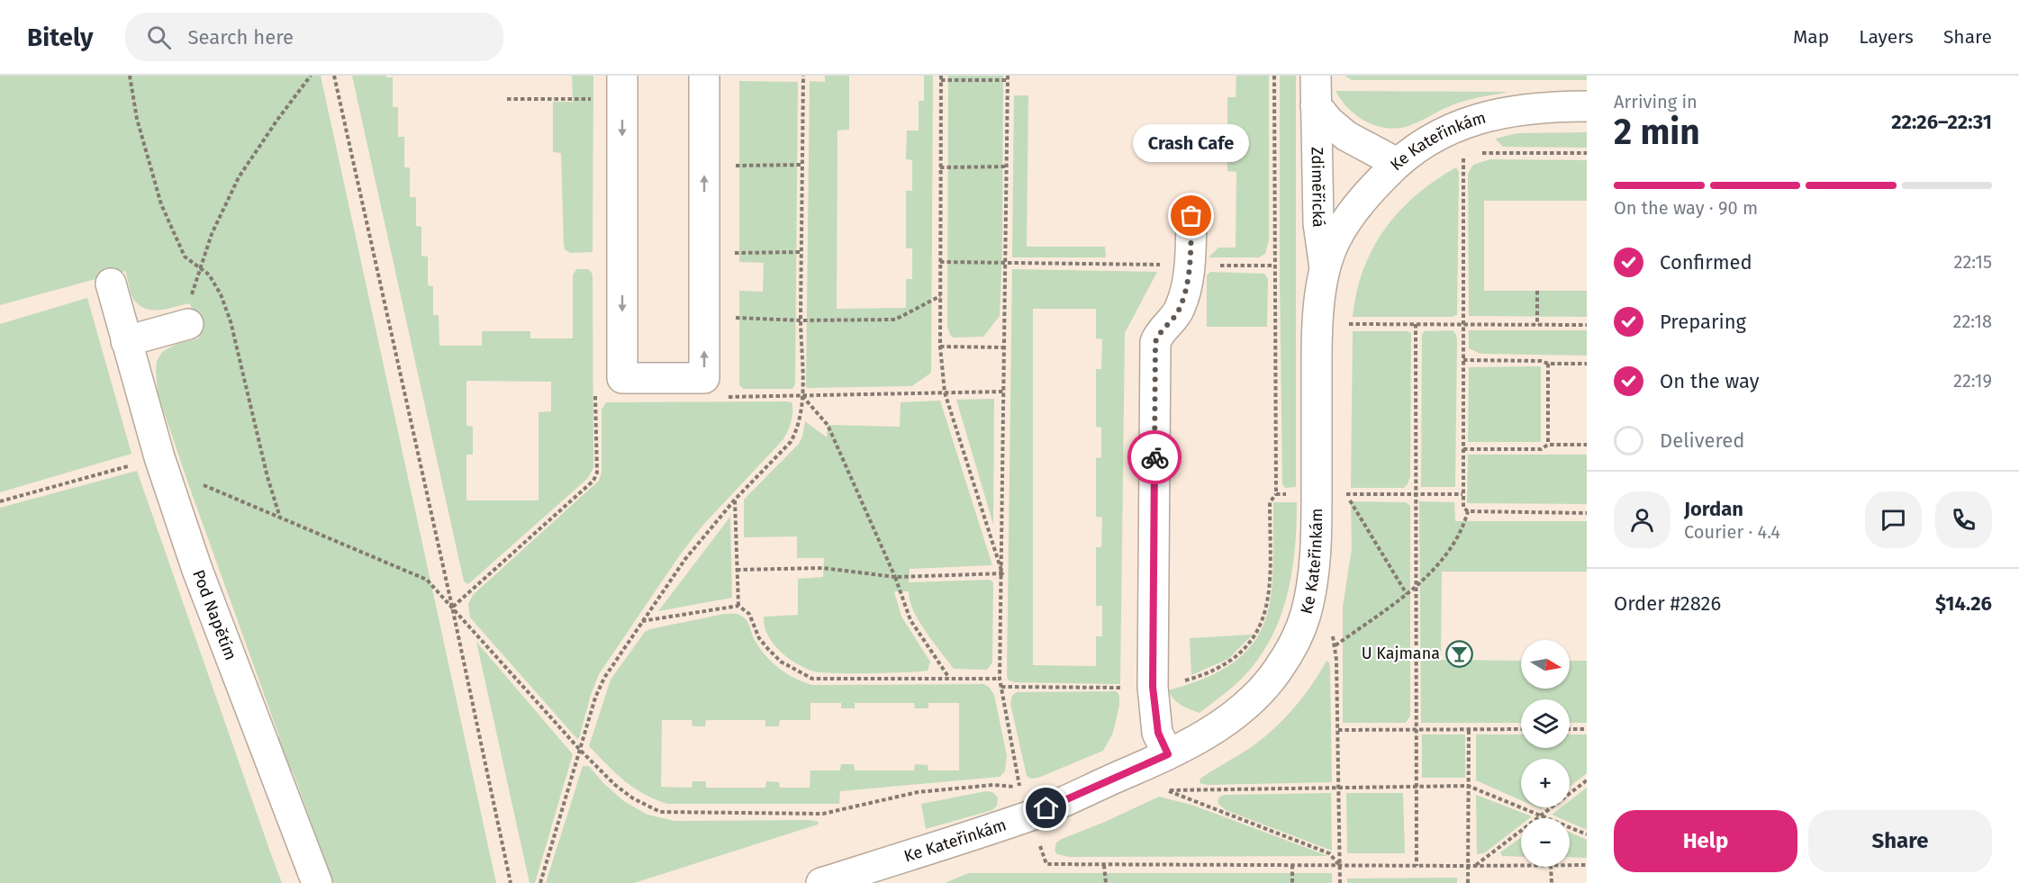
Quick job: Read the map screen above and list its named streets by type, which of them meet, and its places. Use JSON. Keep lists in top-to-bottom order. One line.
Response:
{"streets":{"street":["Ke Kateřinkám","Zdiměřická","Pod Napětím"]},"crossings":[["Ke Kateřinkám","Zdiměřická"]],"places":{"other":["Crash Cafe"],"bar":["U Kajmana"]},"north":"right","page":{"header":"Bitely","search":"Search here","nav":["Map","Layers","Share"],"heading":["2 min","Arriving in","22:26–22:31"],"panel":["Jordan","Courier · 4.4","Order #2826","$14.26"],"bubble":"Crash Cafe","bar":"On the way · 90 m","list":[["Confirmed","22:15"],["Preparing","22:18"],["On the way","22:19"],"Delivered"],"map_buttons":["+","−"],"buttons":["Help","Share"]}}
